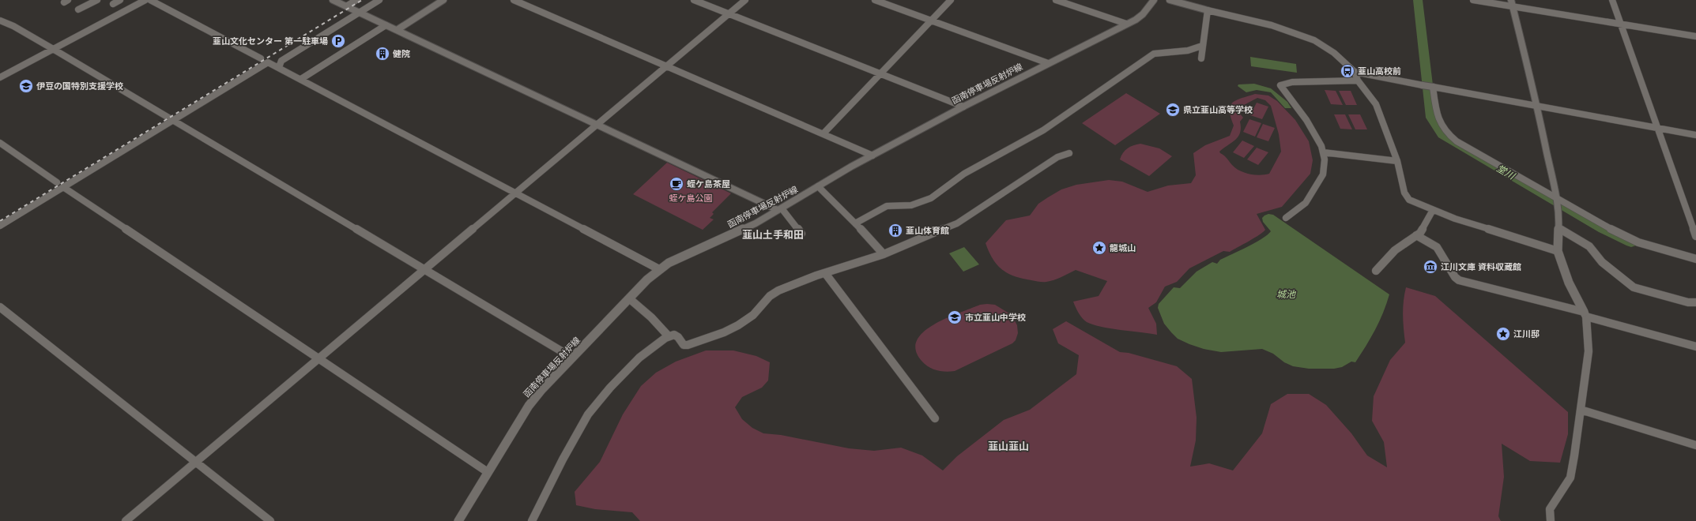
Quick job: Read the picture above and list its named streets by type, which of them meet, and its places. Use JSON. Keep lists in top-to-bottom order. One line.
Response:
{"streets":{"street":["函南停車場反射炉線"]},"districts":["韮山土手和田","韮山韮山"],"water":["堂川","城池"],"parks":["蛭ケ島公園"],"places":{"parking":["韮山文化センター 第一駐車場"],"building":["健院","韮山体育館"],"bus stop":["韮山高校前"],"school or university":["伊豆の国特別支援学校","県立韮山高等学校","市立韮山中学校"],"cafe":["蛭ケ島茶屋"],"place":["龍城山","江川邸"],"museum":["江川文庫 資料収蔵館"]}}
